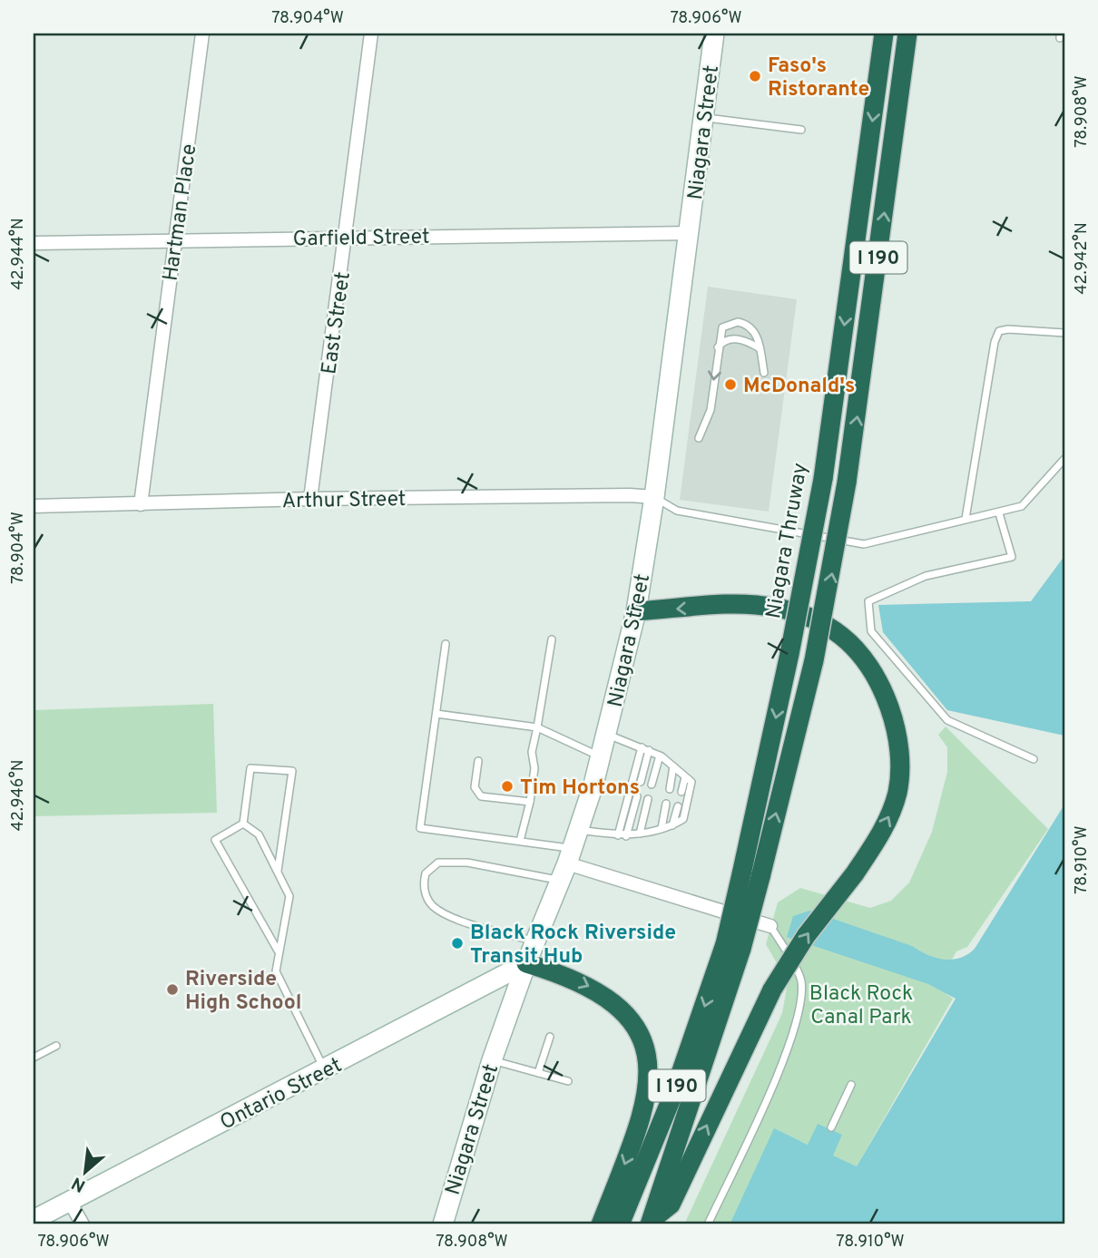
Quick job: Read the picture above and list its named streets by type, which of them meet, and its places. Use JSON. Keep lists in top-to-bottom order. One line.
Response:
{"streets":{"highway":["I 190","Niagara Thruway"],"main road":["Niagara Street","Ontario Street"],"street":["Hartman Place","Garfield Street","East Street","Arthur Street"]},"crossings":[["Niagara Street","Garfield Street"],["Niagara Street","Arthur Street"],["Niagara Street","Ontario Street"],["Hartman Place","Garfield Street"],["Hartman Place","Arthur Street"],["Garfield Street","East Street"],["East Street","Arthur Street"]],"parks":["Black Rock Canal Park"],"places":["Faso's Ristorante","McDonald's","Tim Hortons","Black Rock Riverside Transit Hub","Riverside High School"],"north":"bottom left","coordinates":["78.904°W","78.906°W","78.908°W","42.944°N","42.942°N","42.946°N","78.910°W"]}
